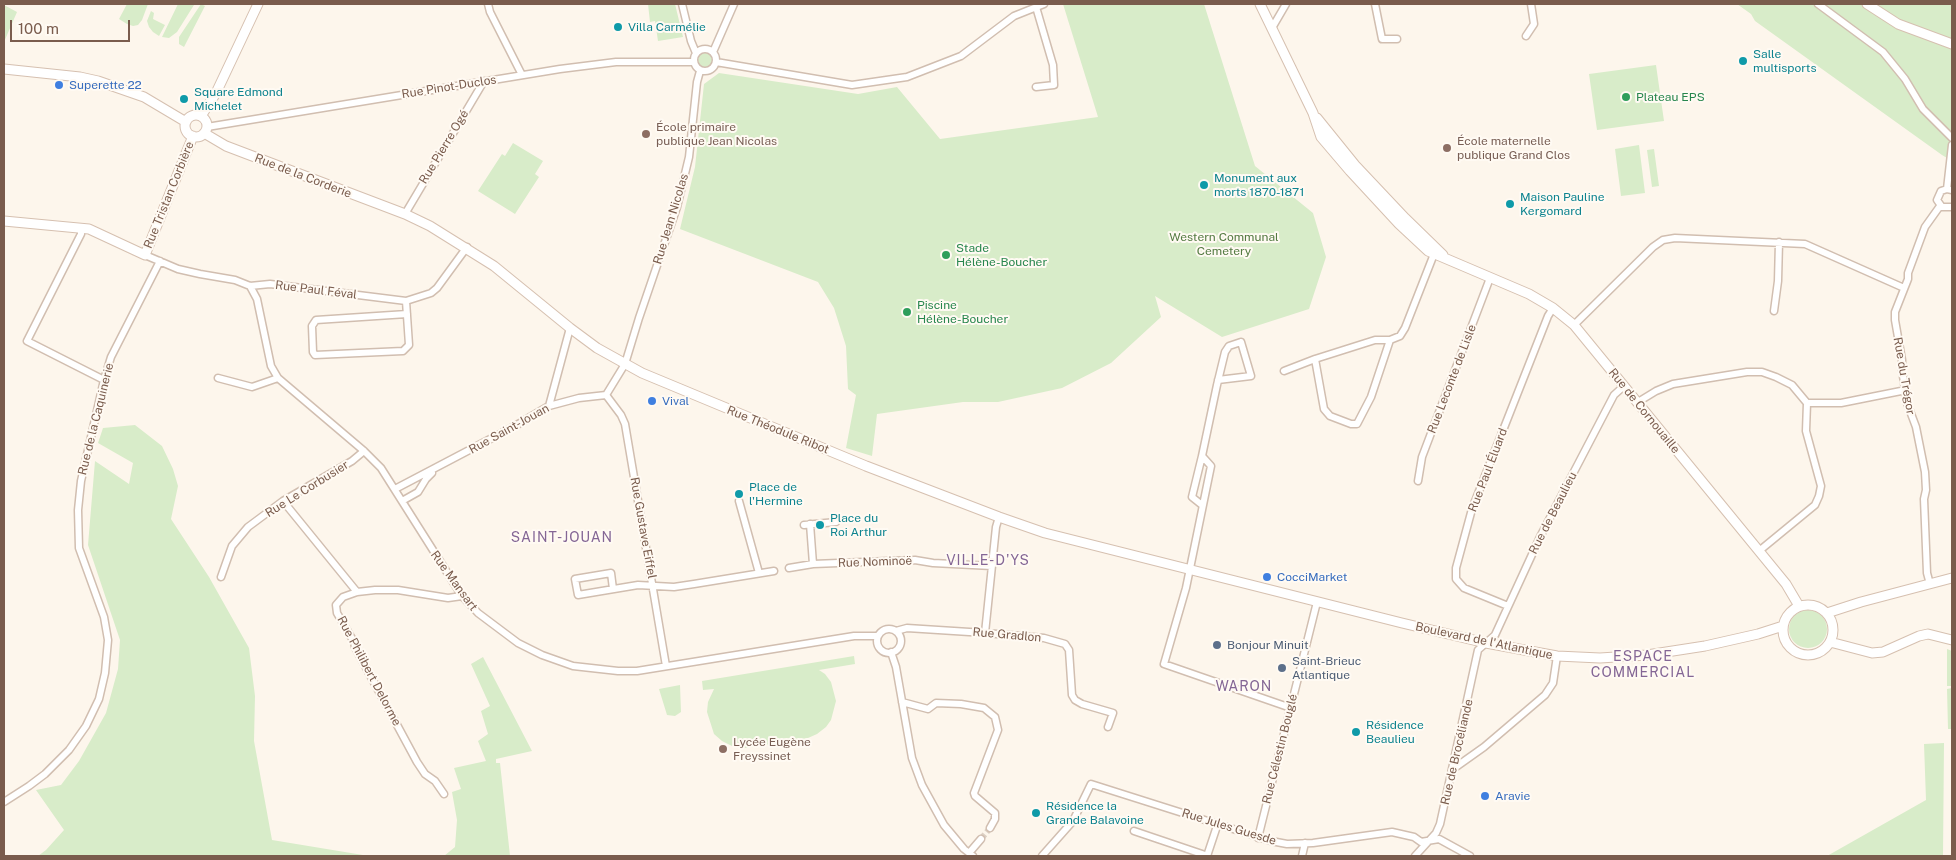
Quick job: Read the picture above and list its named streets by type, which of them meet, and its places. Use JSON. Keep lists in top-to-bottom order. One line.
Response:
{"streets":{"main road":["Rue de la Corderie","Rue Tristan Corbière","Rue de Cornouaille","Rue Théodule Ribot","Boulevard de l'Atlantique"],"street":["Rue Pinot-Duclos","Rue Pierre Ogé","Rue Jean Nicolas","Rue Paul Féval","Rue du Trégor","Rue Leconte de Lisle","Rue de la Caquinerie","Rue Saint-Jouan","Rue Paul Éluard","Rue Le Corbusier","Rue de Beaulieu","Rue Gustave Eiffel","Rue Nominoë","Rue Mansart","Rue Gradlon","Rue Philibert Delorme","Rue Célestin Bouglé","Rue de Brocéliande","Rue Jules Guesde"]},"crossings":[["Rue Pinot-Duclos","Rue Pierre Ogé"],["Rue Pinot-Duclos","Rue de la Corderie"],["Rue Pinot-Duclos","Rue Tristan Corbière"],["Rue Pinot-Duclos","Rue Jean Nicolas"],["Rue Pierre Ogé","Rue de la Corderie"],["Rue Pierre Ogé","Rue Théodule Ribot"],["Rue de la Corderie","Rue Tristan Corbière"],["Rue de la Corderie","Rue Théodule Ribot"],["Rue Tristan Corbière","Rue Paul Féval"],["Rue Jean Nicolas","Rue Théodule Ribot"],["Rue Paul Féval","Rue de la Caquinerie"],["Rue Paul Féval","Rue Théodule Ribot"],["Rue Paul Féval","Rue Mansart"],["Rue Leconte de Lisle","Rue de Cornouaille"],["Rue de Cornouaille","Rue Paul Éluard"],["Rue de Cornouaille","Rue de Beaulieu"],["Rue de Cornouaille","Boulevard de l'Atlantique"],["Rue Saint-Jouan","Rue Gustave Eiffel"],["Rue Saint-Jouan","Rue Mansart"],["Rue Théodule Ribot","Boulevard de l'Atlantique"],["Rue Paul Éluard","Rue de Beaulieu"],["Rue Le Corbusier","Rue Mansart"],["Rue de Beaulieu","Boulevard de l'Atlantique"],["Rue de Beaulieu","Rue de Brocéliande"],["Rue Gustave Eiffel","Rue Mansart"],["Rue Mansart","Rue Gradlon"],["Rue Mansart","Rue Philibert Delorme"],["Boulevard de l'Atlantique","Rue Célestin Bouglé"],["Boulevard de l'Atlantique","Rue de Brocéliande"],["Rue Célestin Bouglé","Rue Jules Guesde"],["Rue de Brocéliande","Rue Jules Guesde"]],"districts":["SAINT-JOUAN","VILLE-D'YS","ESPACE COMMERCIAL","WARON"],"parks":["Western Communal Cemetery"],"places":["Villa Carmélie","Salle multisports","Superette 22","Plateau EPS","Square Edmond Michelet","École primaire publique Jean Nicolas","École maternelle publique Grand Clos","Monument aux morts 1870-1871","Maison Pauline Kergomard","Stade Hélène-Boucher","Piscine Hélène-Boucher","Vival","Place de l'Hermine","Place du Roi Arthur","CocciMarket","Bonjour Minuit","Saint-Brieuc Atlantique","Résidence Beaulieu","Lycée Eugène Freyssinet","Aravie","Résidence la Grande Balavoine"],"scale_bar":"100 m"}
